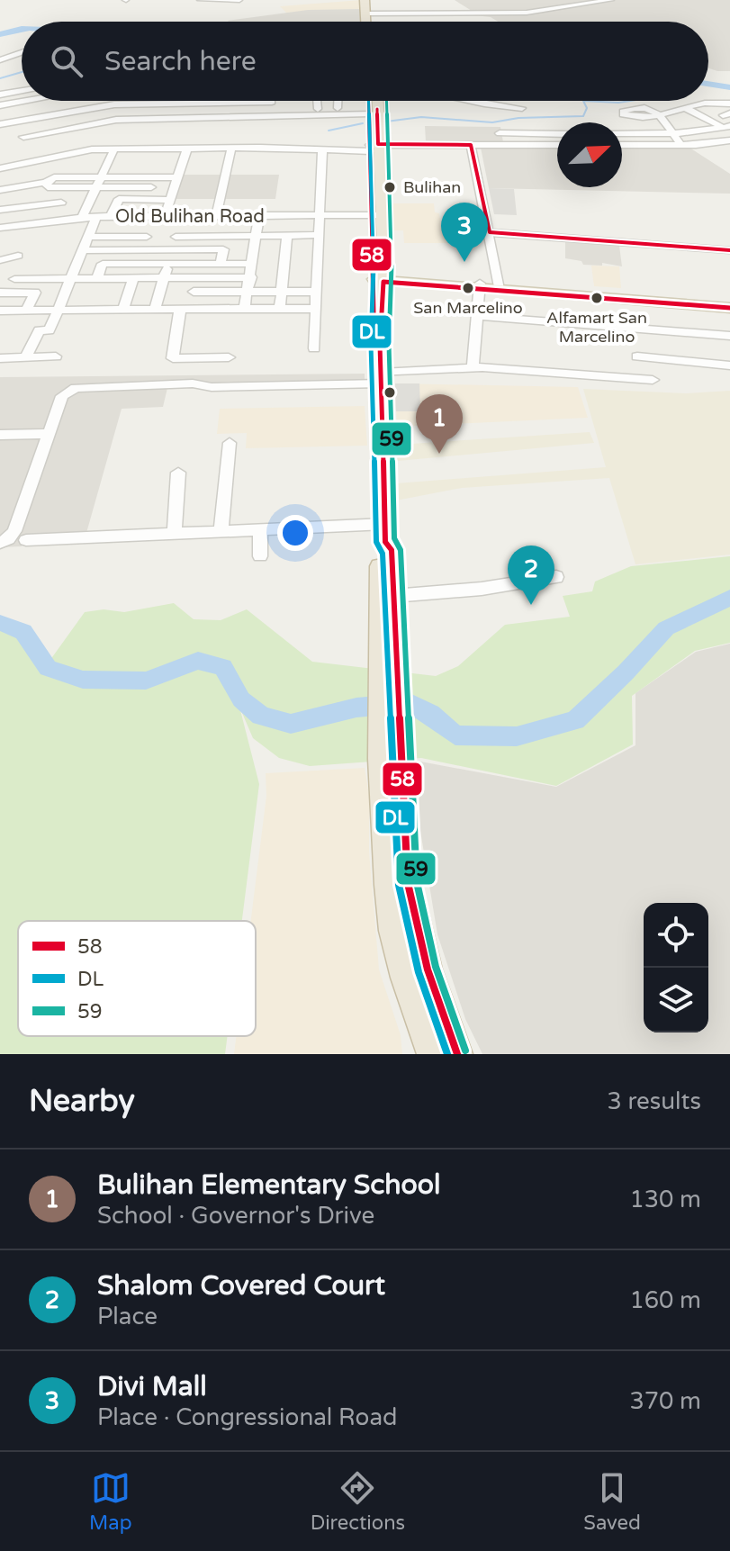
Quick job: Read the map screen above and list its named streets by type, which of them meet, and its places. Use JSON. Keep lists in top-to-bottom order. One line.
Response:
{"streets":{"street":["Old Bulihan Road"]},"places":["Bulihan","San Marcelino","Alfamart San Marcelino"],"lines":["transit line 58","transit line DL","transit line 59"],"legend":["58","DL","59"],"north":"top right","page":{"search":"Search here","pins":["3","1","2"],"heading":["Nearby","3 results"],"list":[{"mark":"1","name":"Bulihan Elementary School","note":"School · Governor's Drive","value":"130 m"},{"mark":"2","name":"Shalom Covered Court","note":"Place","value":"160 m"},{"mark":"3","name":"Divi Mall","note":"Place · Congressional Road","value":"370 m"}],"nav":["Map","Directions","Saved"]}}
